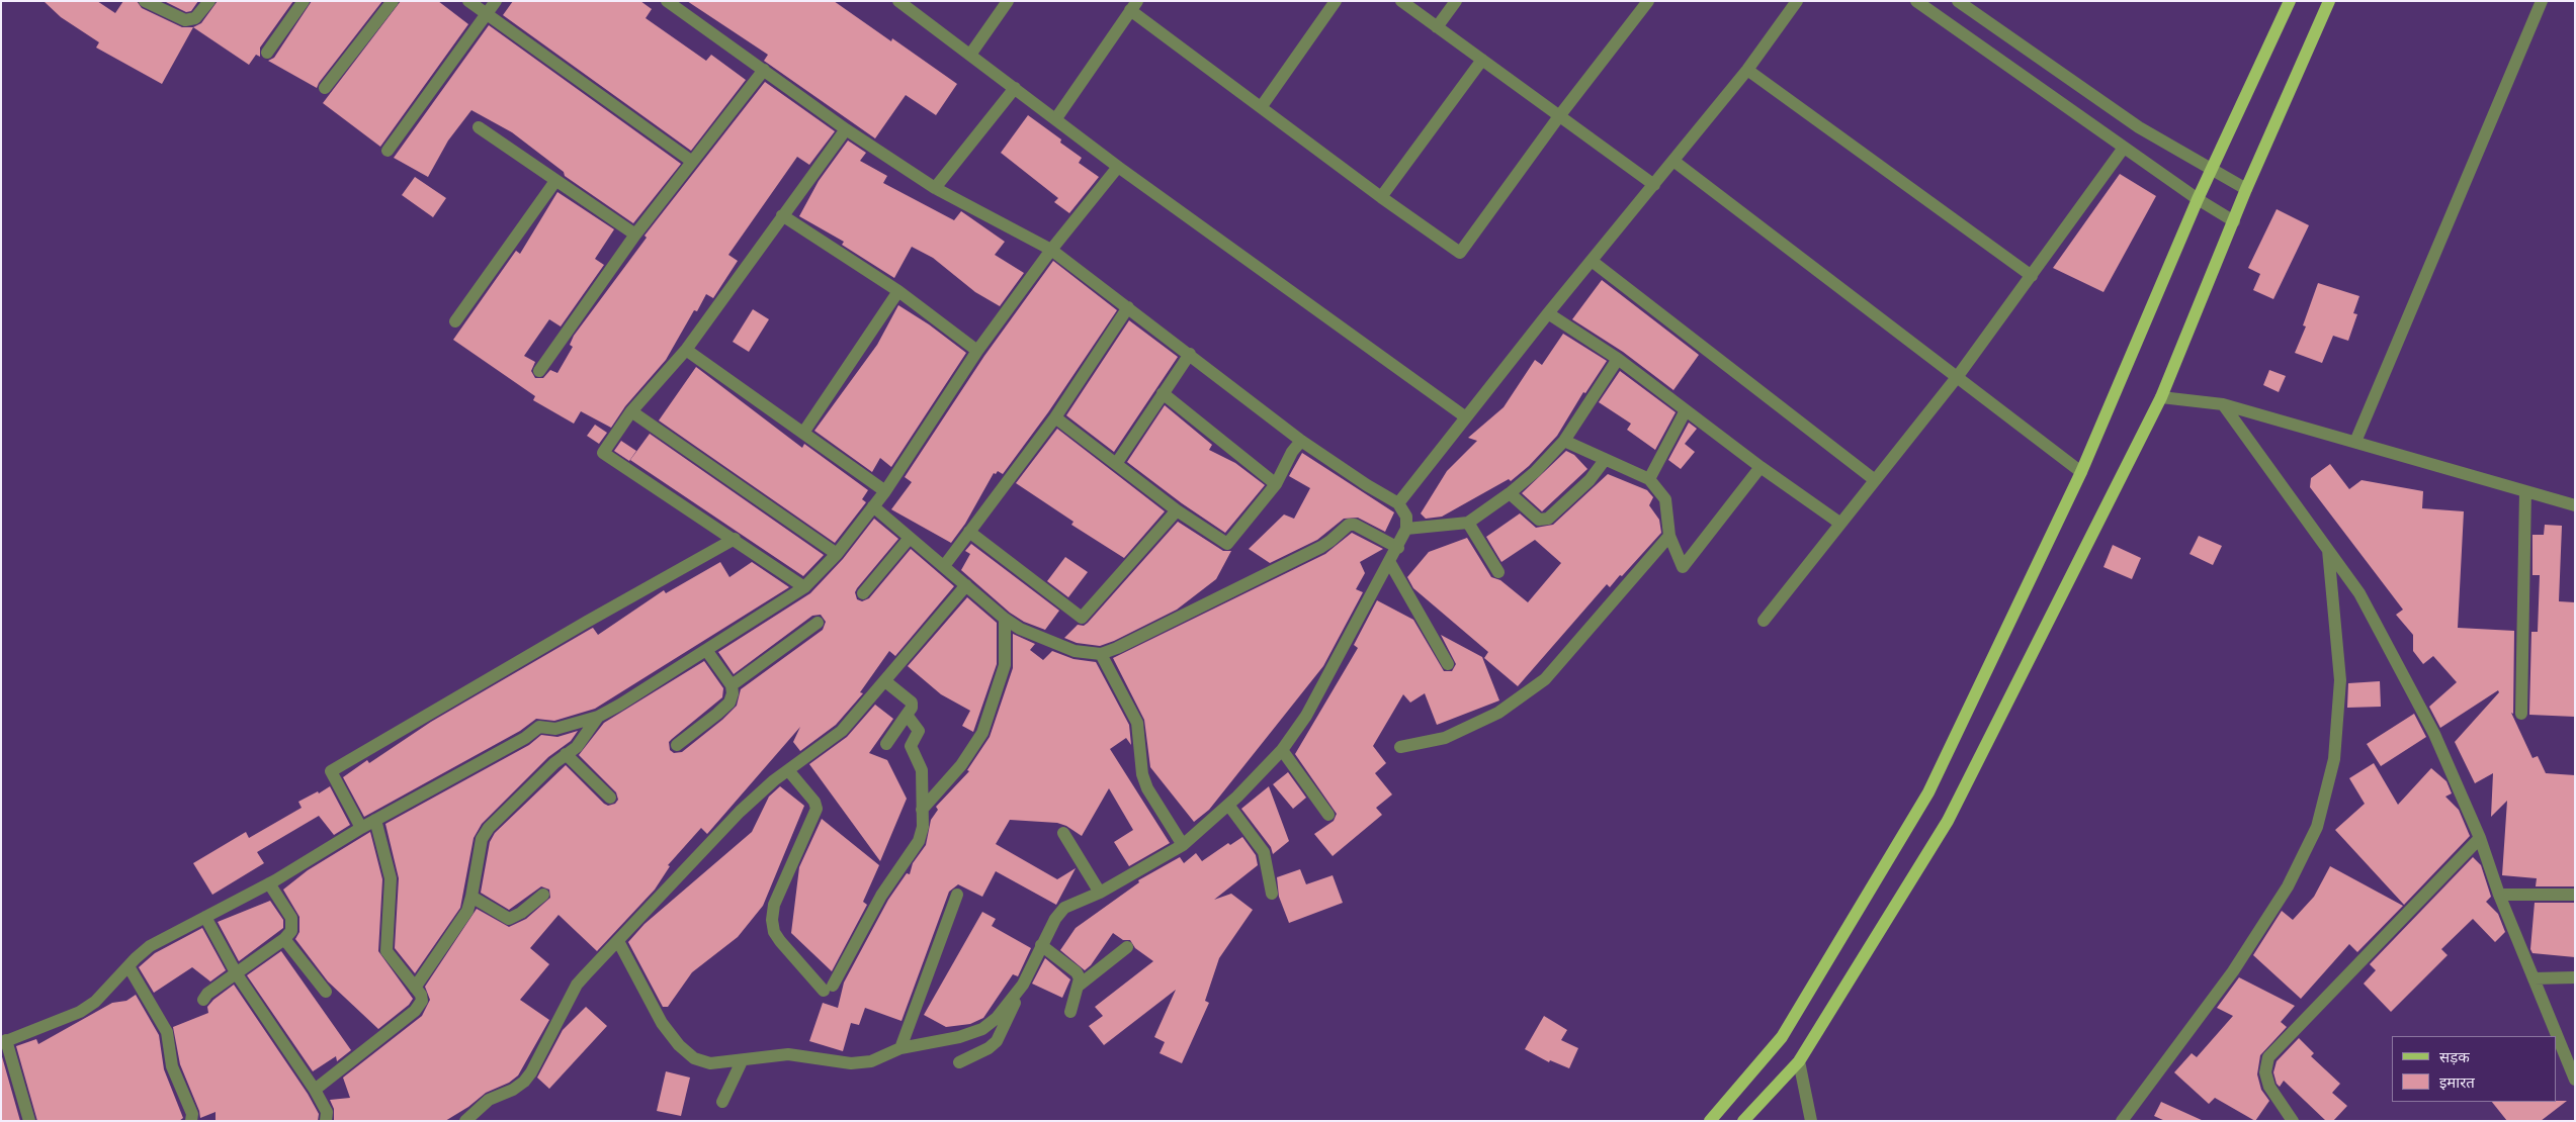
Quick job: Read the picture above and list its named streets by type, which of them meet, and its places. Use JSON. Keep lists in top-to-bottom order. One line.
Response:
{"legend":["सड़क","इमारत"]}
